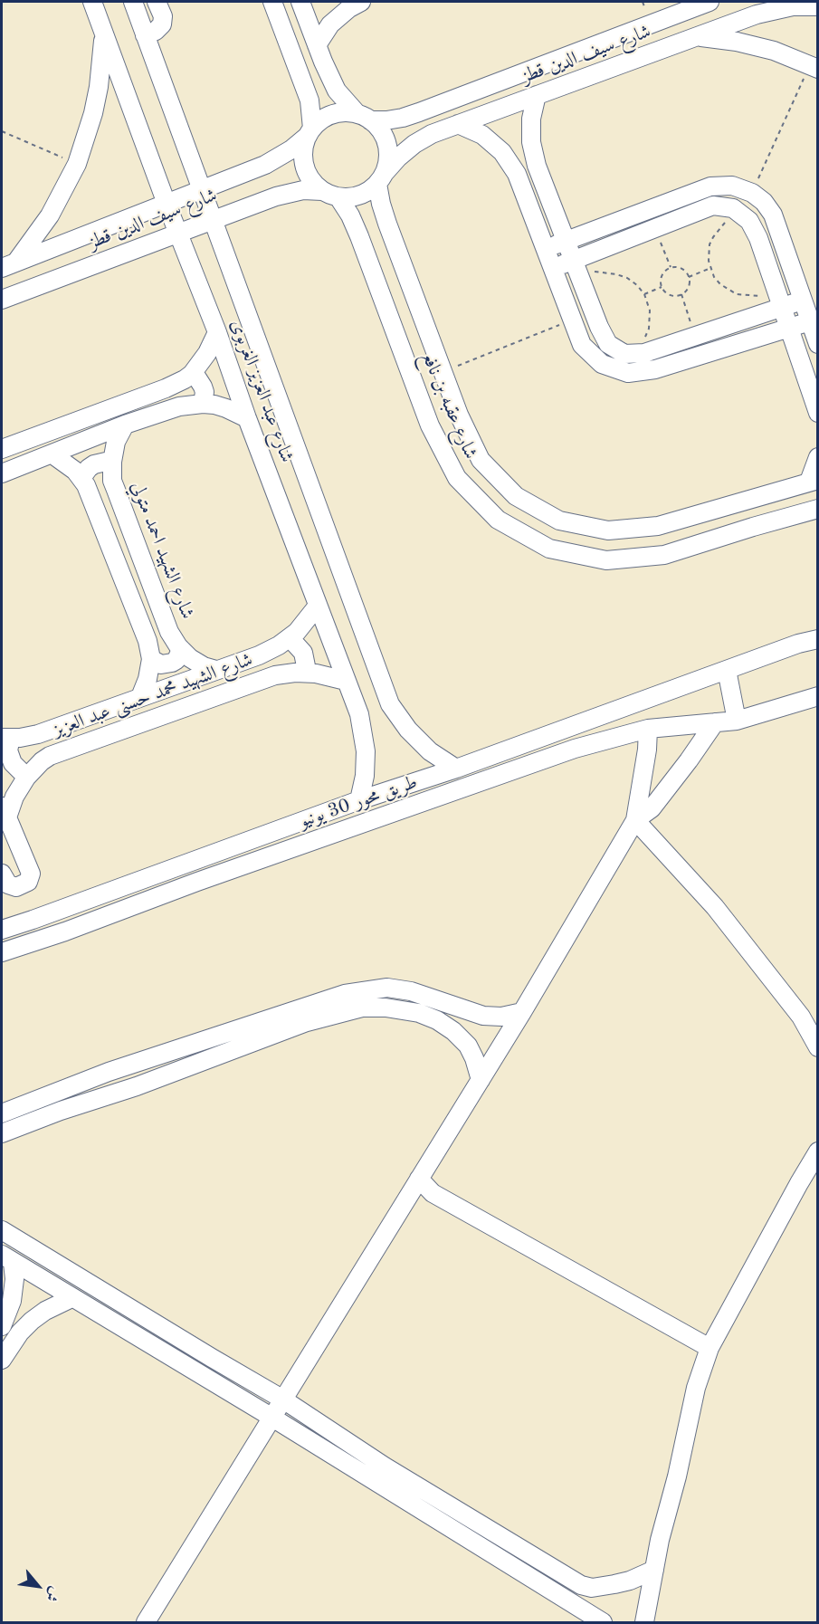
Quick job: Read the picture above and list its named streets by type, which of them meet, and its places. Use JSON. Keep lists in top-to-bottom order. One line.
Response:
{"streets":{"street":["شارع سيف الدين قطز","شارع عبد العزيز الغربوى","شارع عقبه بن نافع","شارع الشهيد احمد متولي","شارع الشهيد محمد حسنى عبد العزيز","طريق محور 30 يونيو"]},"crossings":[["شارع سيف الدين قطز","شارع عبد العزيز الغربوى"],["شارع سيف الدين قطز","شارع عقبه بن نافع"],["شارع عبد العزيز الغربوى","شارع الشهيد محمد حسنى عبد العزيز"],["شارع عبد العزيز الغربوى","طريق محور 30 يونيو"],["شارع الشهيد احمد متولي","شارع الشهيد محمد حسنى عبد العزيز"]],"north":"bottom right"}
